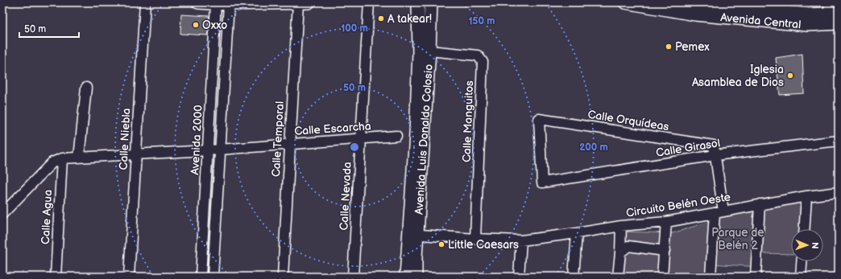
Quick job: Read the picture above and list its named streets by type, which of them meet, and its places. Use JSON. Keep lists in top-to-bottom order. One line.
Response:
{"streets":{"main road":["Avenida Central","Avenida Luis Donaldo Colosio"],"street":["Calle Orquídeas","Calle Manguitos","Calle Escarcha","Calle Niebla","Calle Temporal","Avenida 2000","Calle Girasol","Calle Nevada","Circuito Belén Oeste","Calle Agua"]},"crossings":[["Calle Orquídeas","Calle Girasol"],["Calle Manguitos","Avenida Luis Donaldo Colosio"],["Calle Manguitos","Circuito Belén Oeste"],["Calle Escarcha","Calle Niebla"],["Calle Escarcha","Calle Temporal"],["Calle Escarcha","Avenida 2000"],["Calle Escarcha","Calle Nevada"],["Calle Escarcha","Calle Agua"],["Avenida Luis Donaldo Colosio","Circuito Belén Oeste"]],"parks":["Parque de Belén 2"],"places":["A takear!","Oxxo","Pemex","Iglesia Asamblea de Dios","Little Caesars"],"scale_bar":"50 m","north":"right","rings":["150 m","100 m","50 m","200 m"]}
